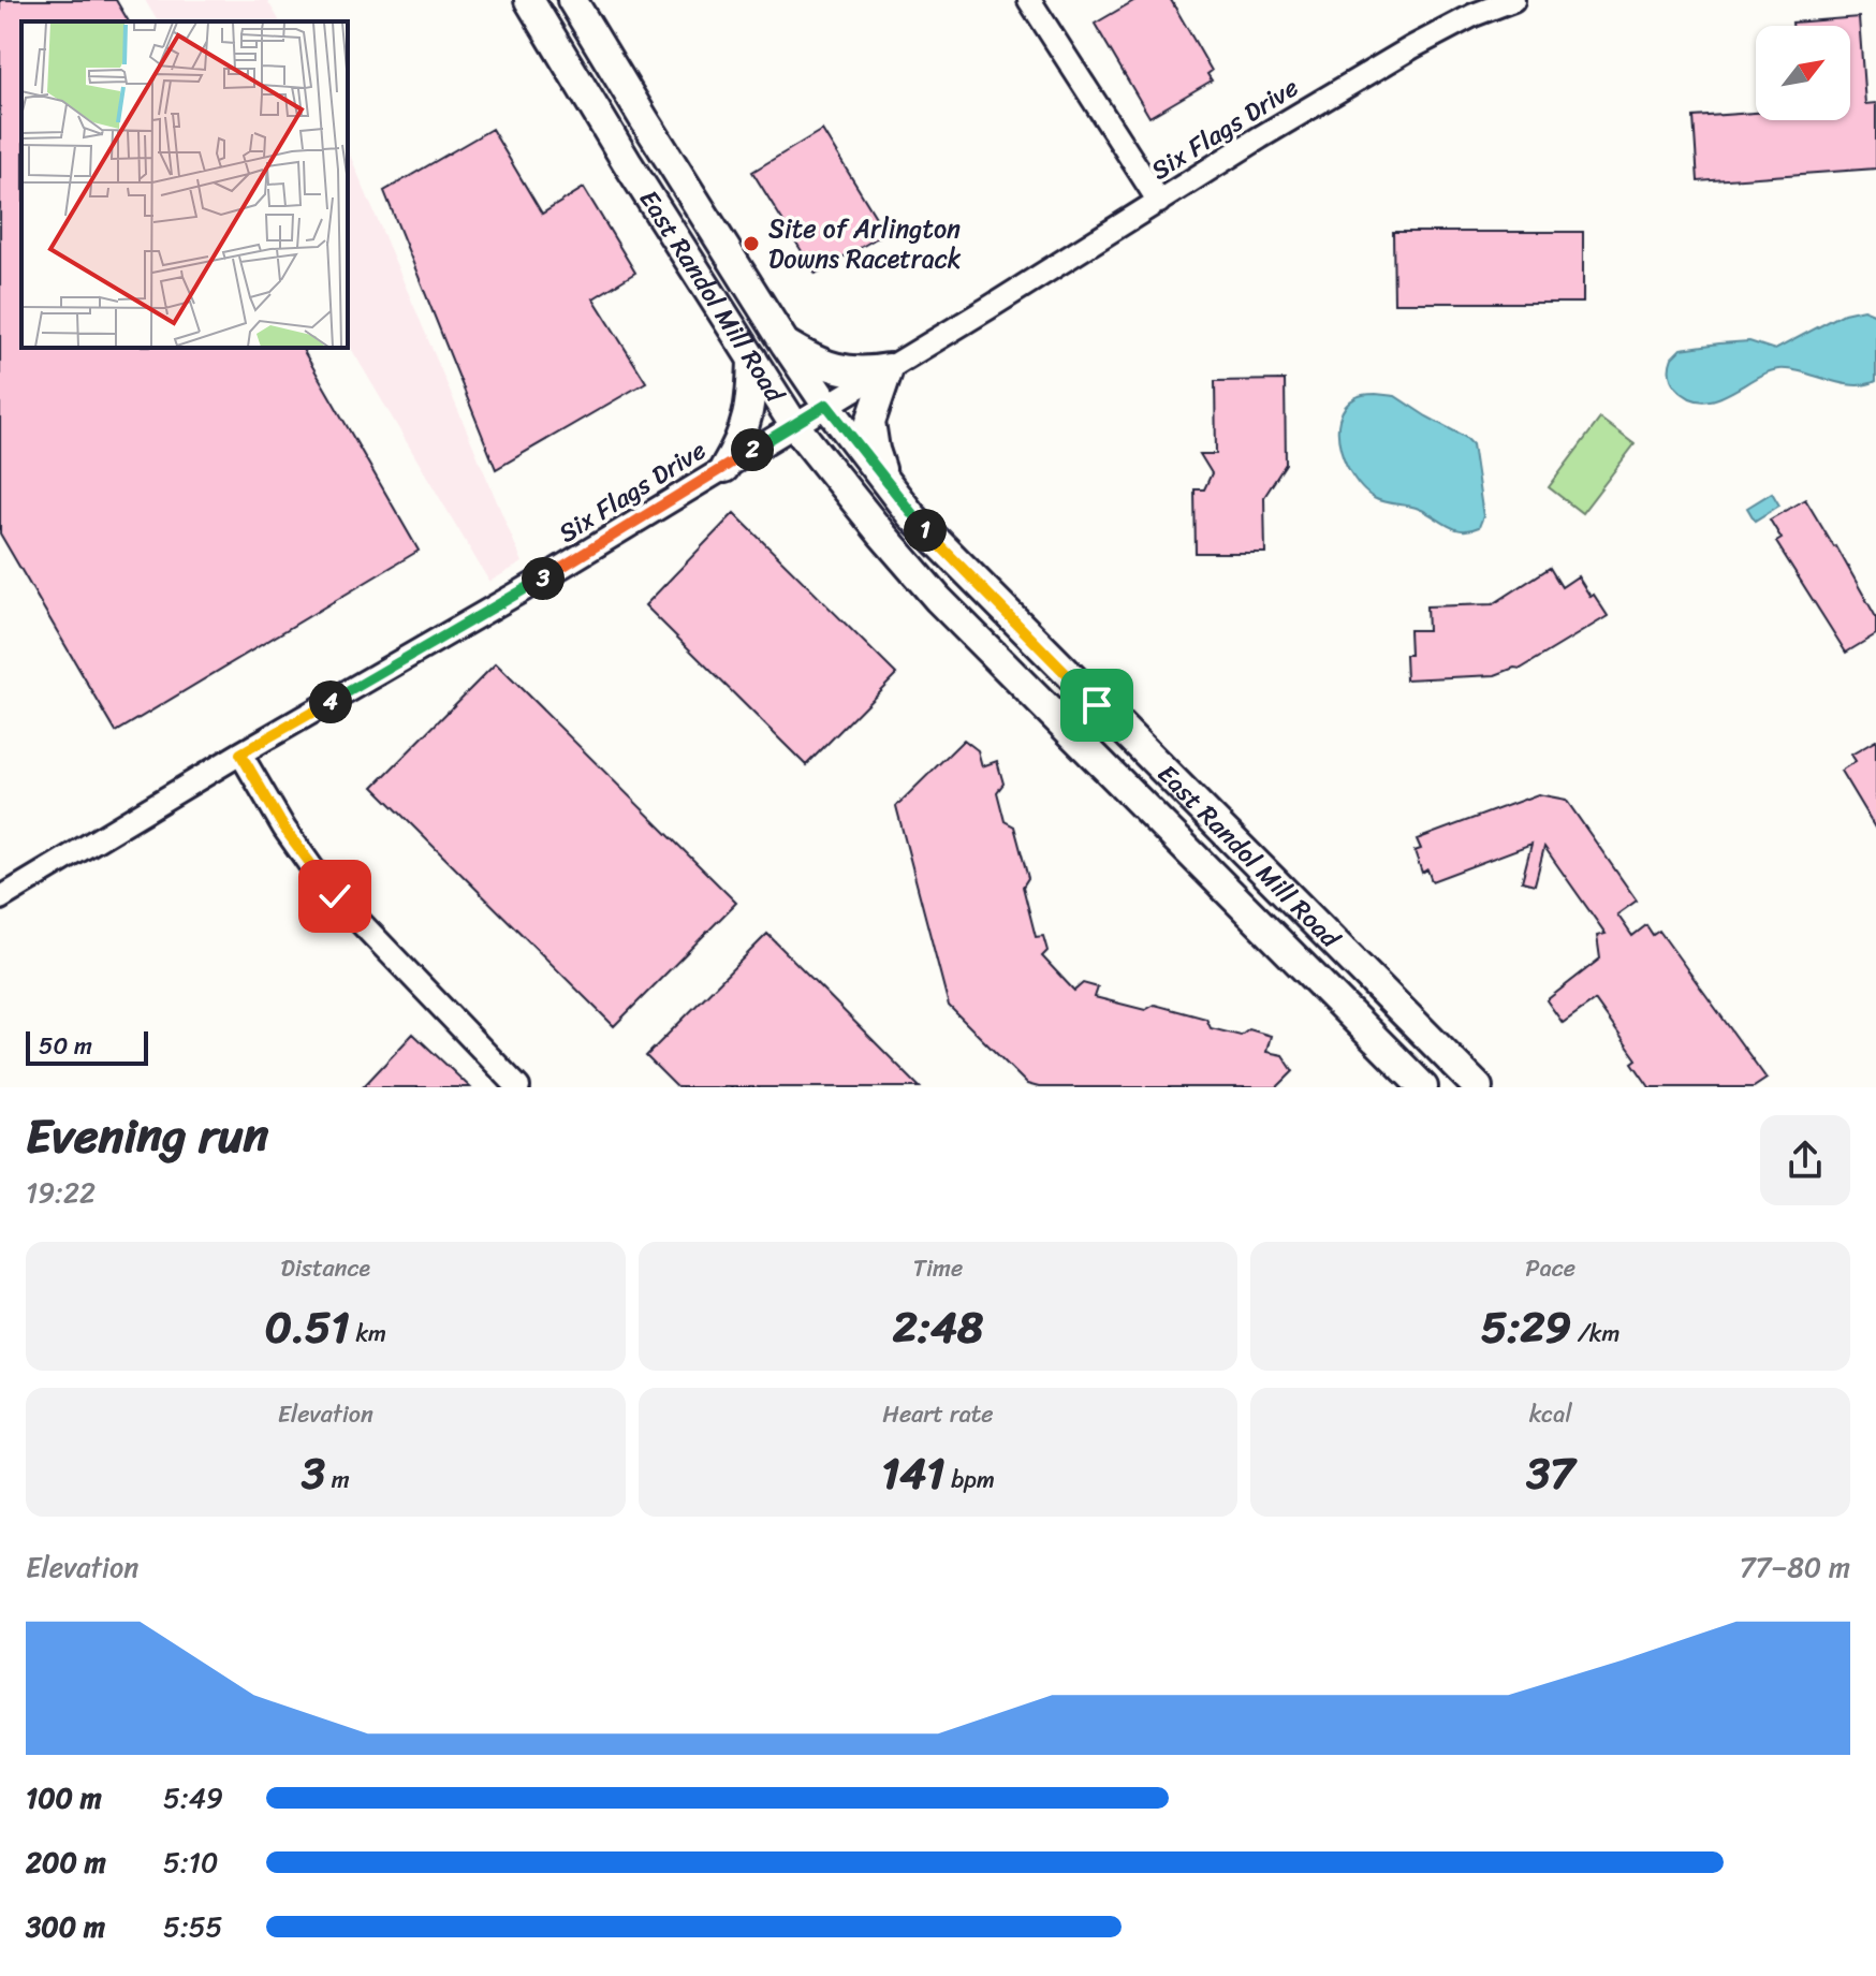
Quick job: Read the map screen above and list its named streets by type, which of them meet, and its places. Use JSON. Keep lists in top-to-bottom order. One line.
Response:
{"streets":{"main road":["East Randol Mill Road"],"street":["Six Flags Drive"]},"crossings":[["Six Flags Drive","East Randol Mill Road"]],"places":["Site of Arlington Downs Racetrack"],"scale_bar":"50 m","north":"top right","page":{"pins":["2","1","3","4"],"scale":"50 m","heading":["Evening run","19:22"],"stats":[["Distance","0.51 km"],["Time","2:48"],["Pace","5:29 /km"],["Elevation","3 m"],["Heart rate","141 bpm"],["kcal","37"]],"chart":["Elevation","77–80 m"],"list":[{"name":"100 m","note":"5:49"},{"name":"200 m","note":"5:10"},{"name":"300 m","note":"5:55"}]}}
